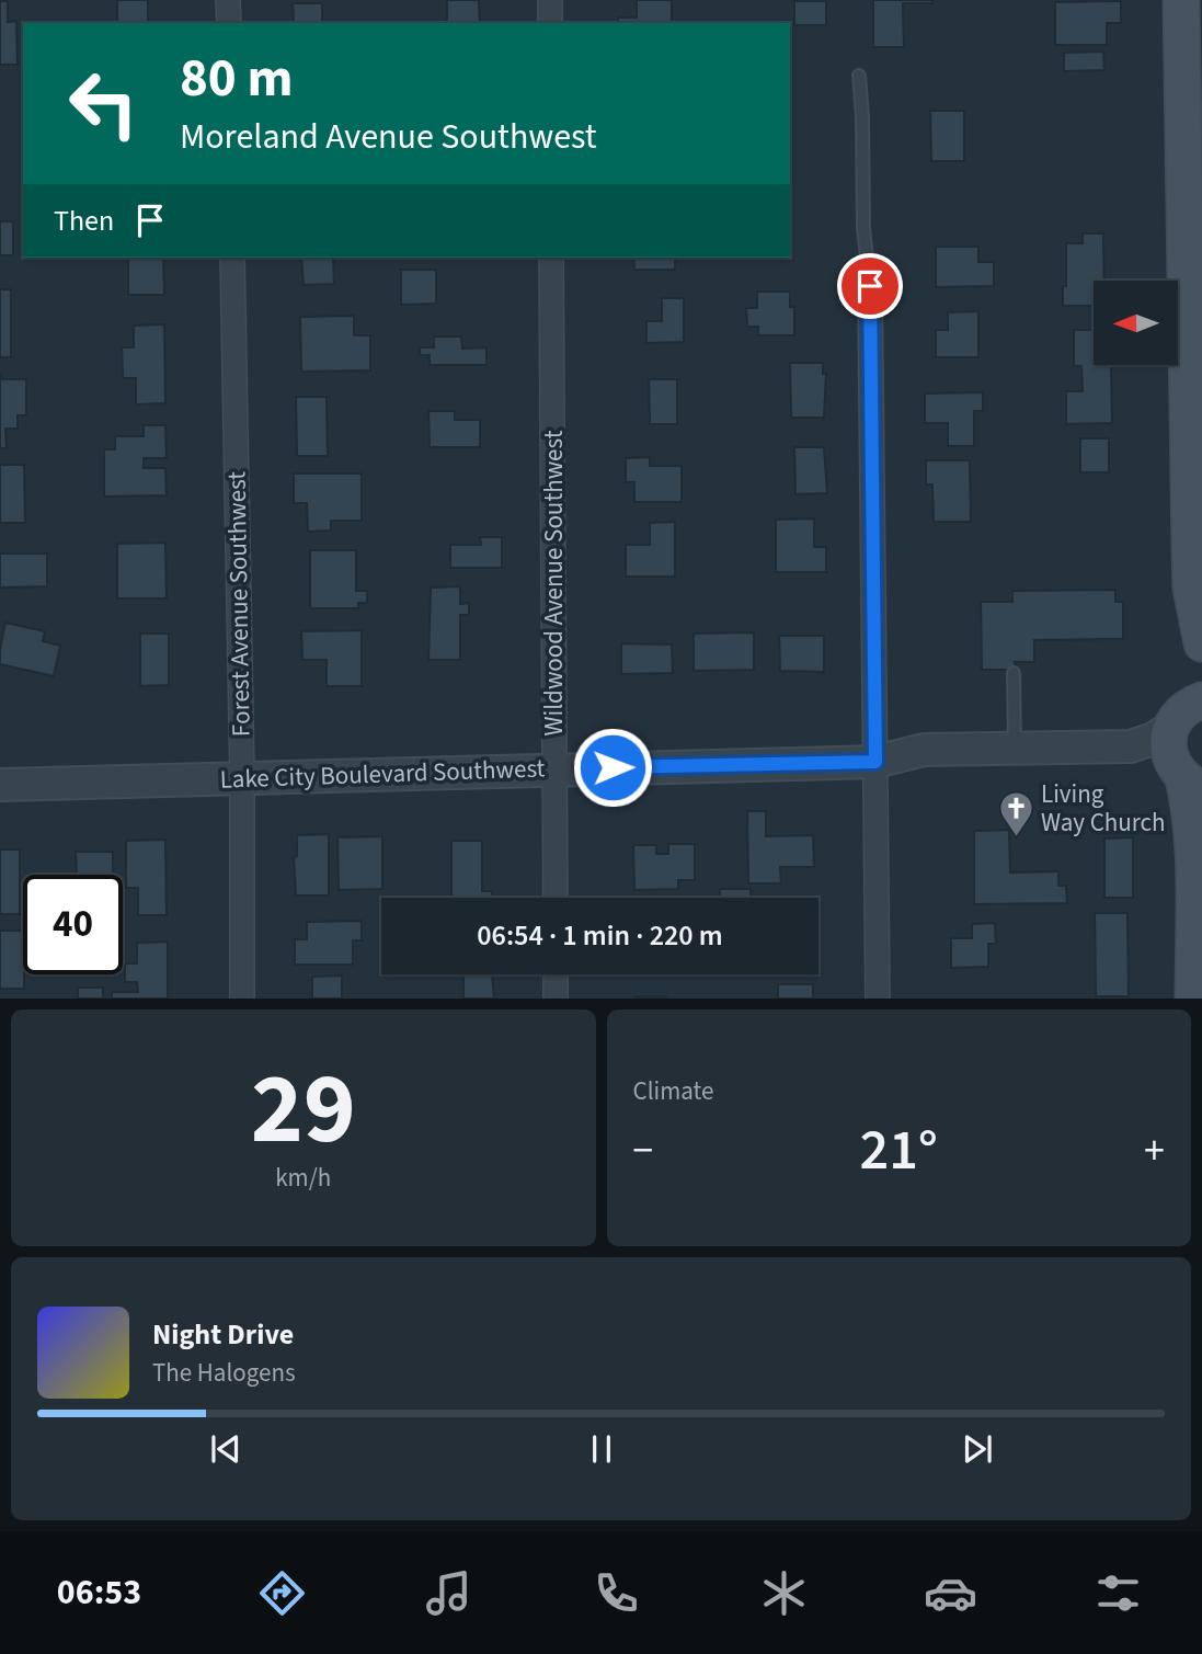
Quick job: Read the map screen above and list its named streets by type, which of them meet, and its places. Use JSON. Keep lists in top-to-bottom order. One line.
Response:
{"streets":{"street":["Wildwood Avenue Southwest","Forest Avenue Southwest","Lake City Boulevard Southwest"]},"crossings":[["Wildwood Avenue Southwest","Lake City Boulevard Southwest"],["Forest Avenue Southwest","Lake City Boulevard Southwest"]],"places":{"church":["Living Way Church"]},"north":"left","page":{"turn":["80 m","Moreland Avenue Southwest"],"then":"Then","limit":"40","trip":"06:54 · 1 min · 220 m","tile":[["29","km/h"],"Climate"],"heat":["−","21°","+"],"song":["Night Drive","The Halogens"],"tabs":"06:53"}}
